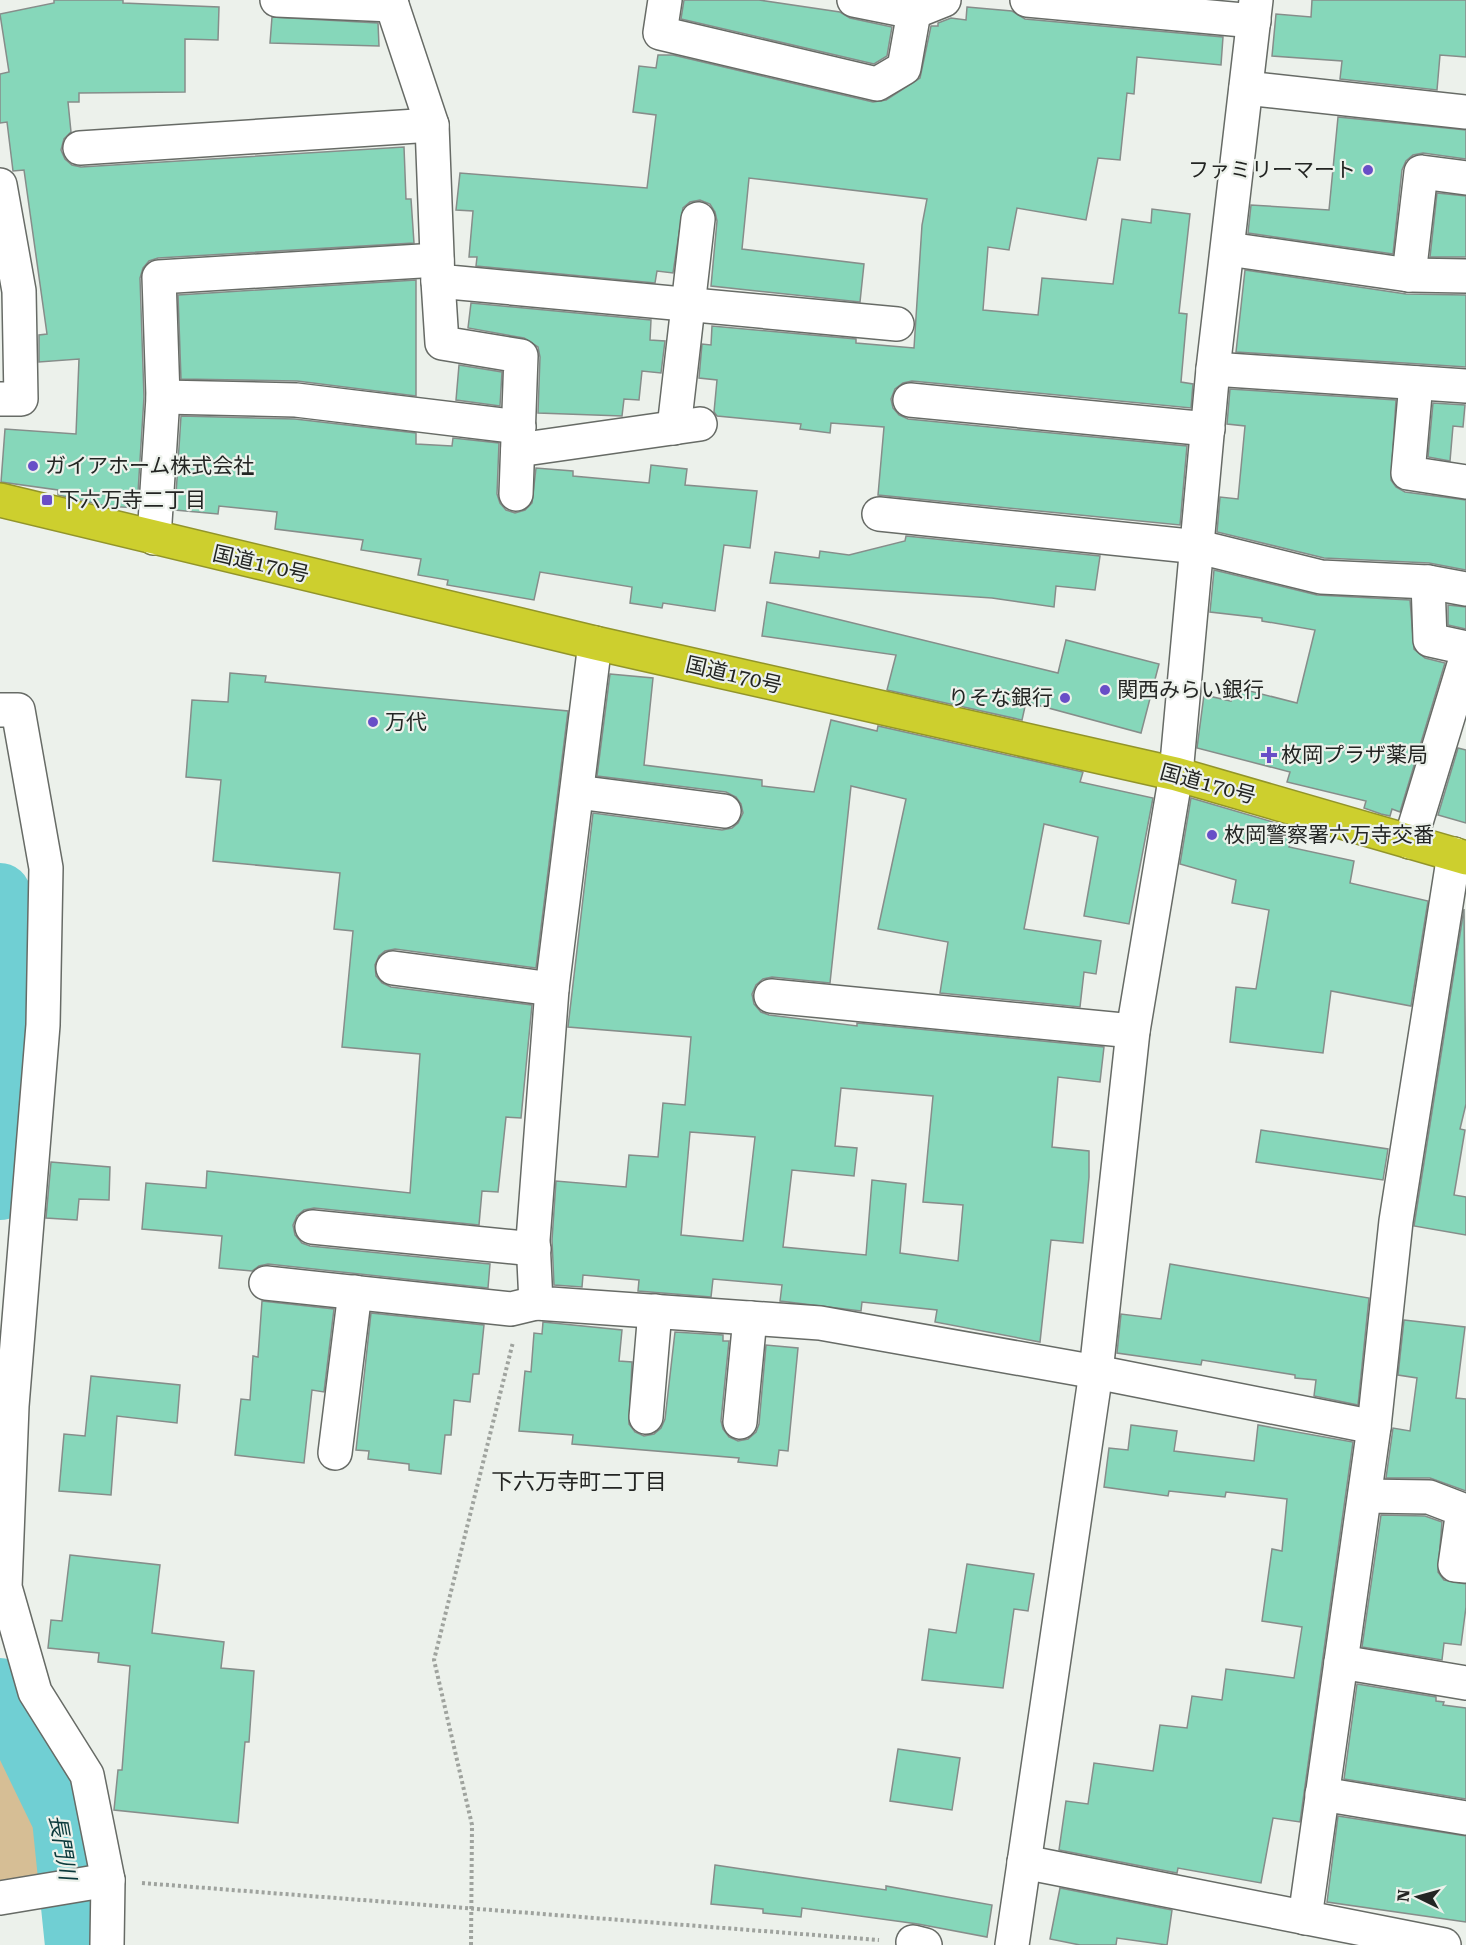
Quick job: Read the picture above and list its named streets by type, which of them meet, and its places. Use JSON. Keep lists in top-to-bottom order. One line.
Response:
{"streets":{"highway":["国道170号"]},"districts":["下六万寺町二丁目"],"water":["長門川"],"places":{"other":["ファミリーマート","ガイアホーム株式会社","関西みらい銀行","りそな銀行","万代","枚岡警察署六万寺交番"],"transit":["下六万寺二丁目"],"health":["枚岡プラザ薬局"]},"north":"left"}
